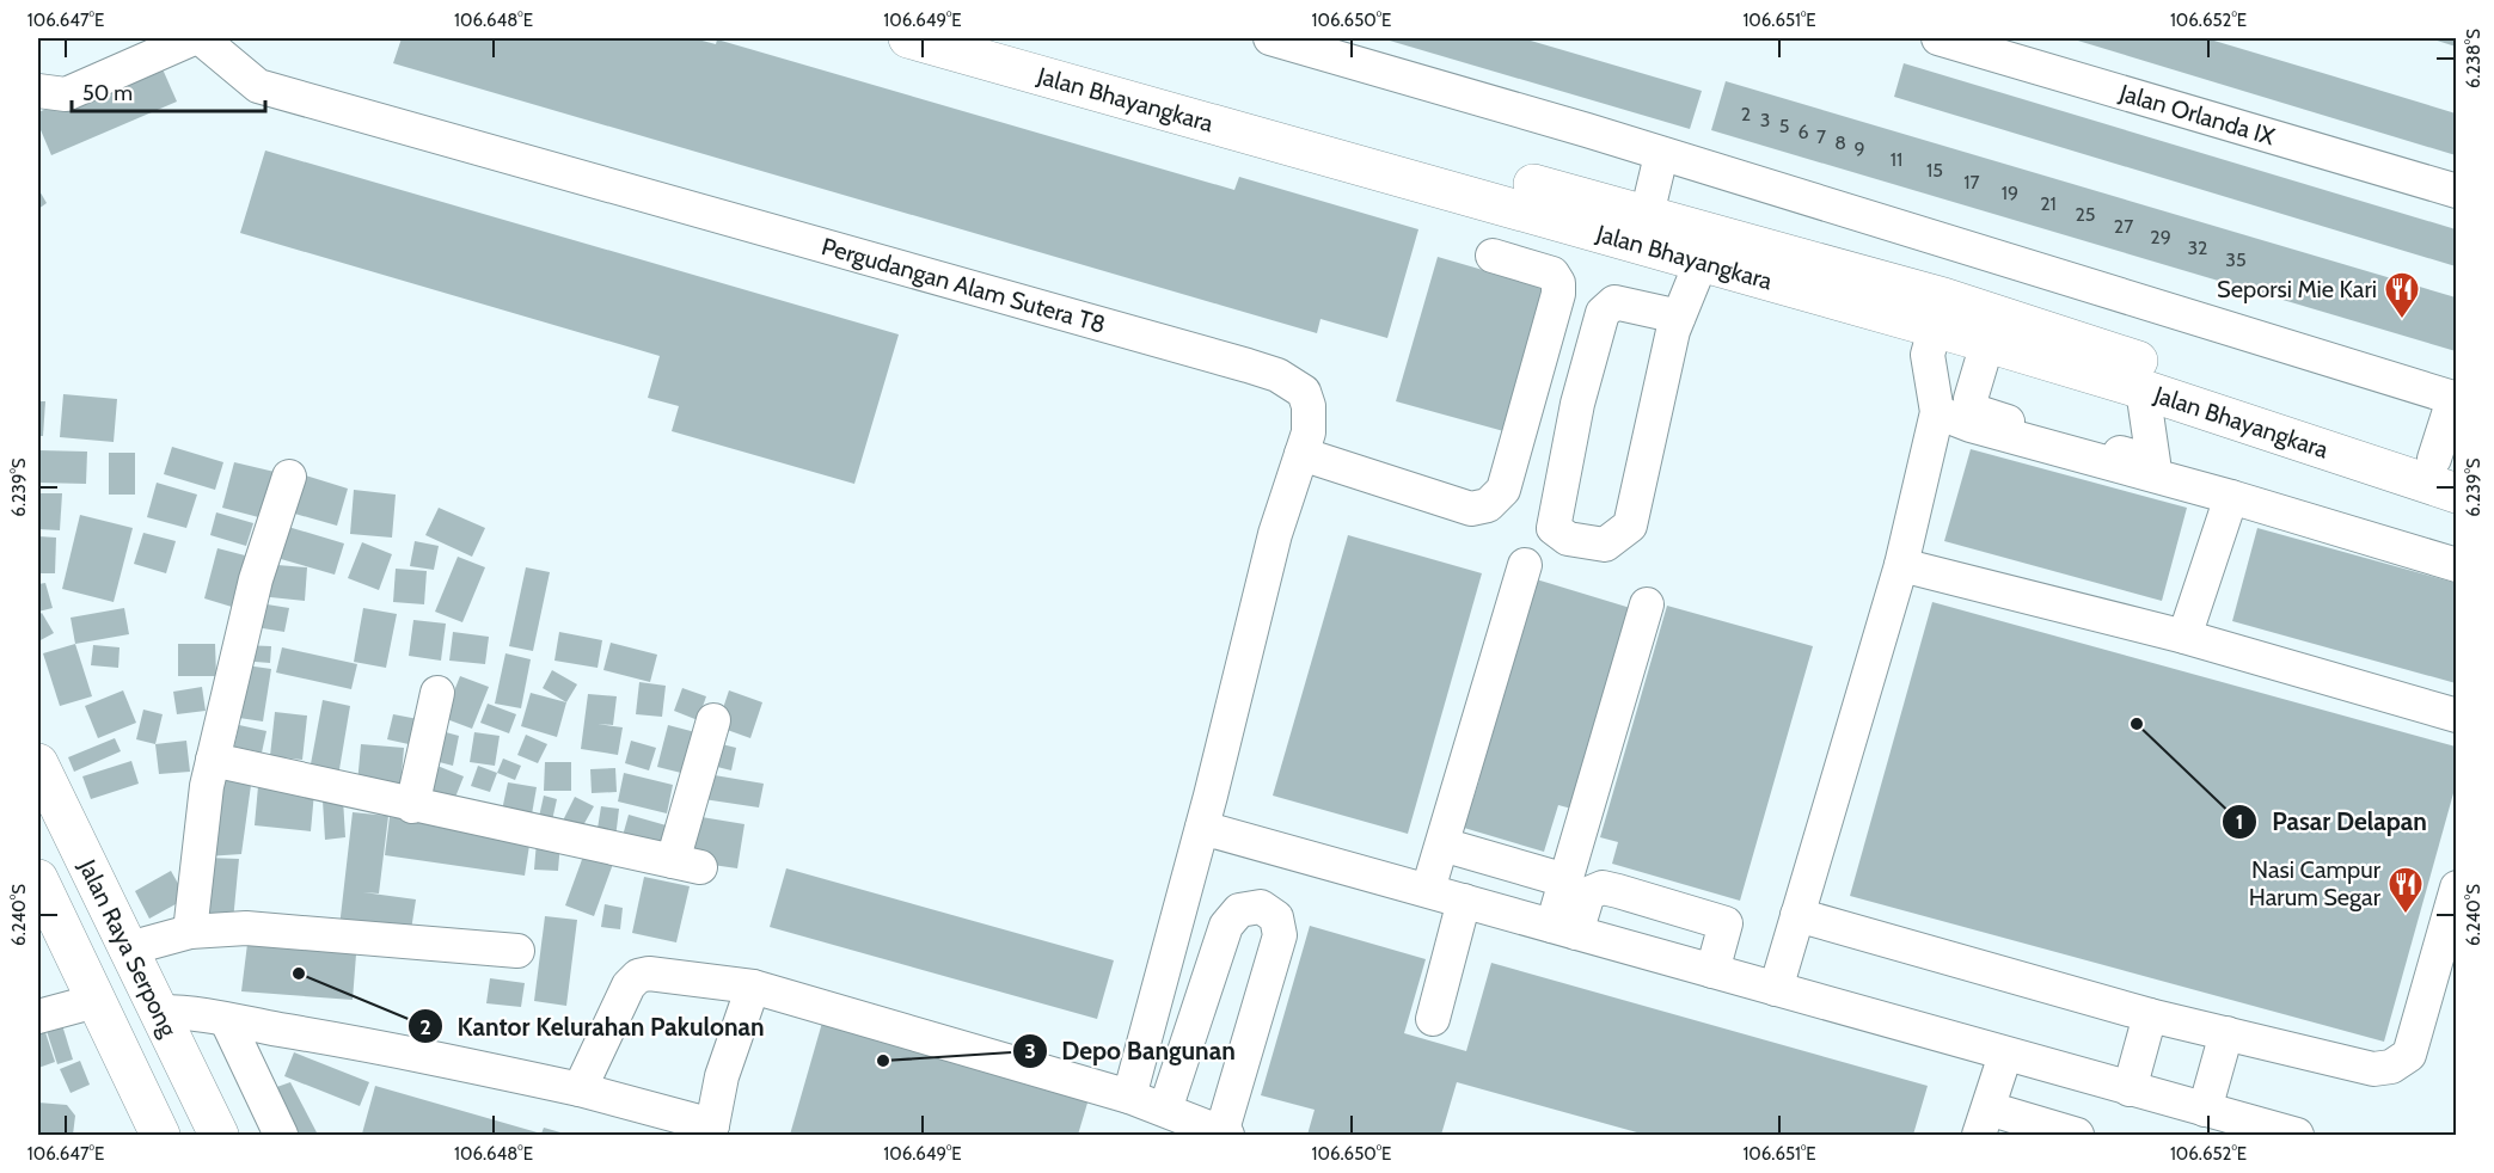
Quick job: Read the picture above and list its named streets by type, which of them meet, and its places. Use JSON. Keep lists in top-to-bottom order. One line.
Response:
{"streets":{"main road":["Jalan Bhayangkara","Jalan Raya Serpong"],"street":["Jalan Orlanda IX","Pergudangan Alam Sutera T8"]},"places":{"restaurant":["Seporsi Mie Kari","Nasi Campur Harum Segar"],"other":["Pasar Delapan","Kantor Kelurahan Pakulonan","Depo Bangunan"]},"house_numbers":["2","3","5","6","7","8","9","11","15","17","19","21","25","27","29","32","35"],"scale_bar":"50 m","coordinates":["106.647°E","106.648°E","106.649°E","106.650°E","106.651°E","106.652°E","6.238°S","6.239°S","6.240°S"]}
